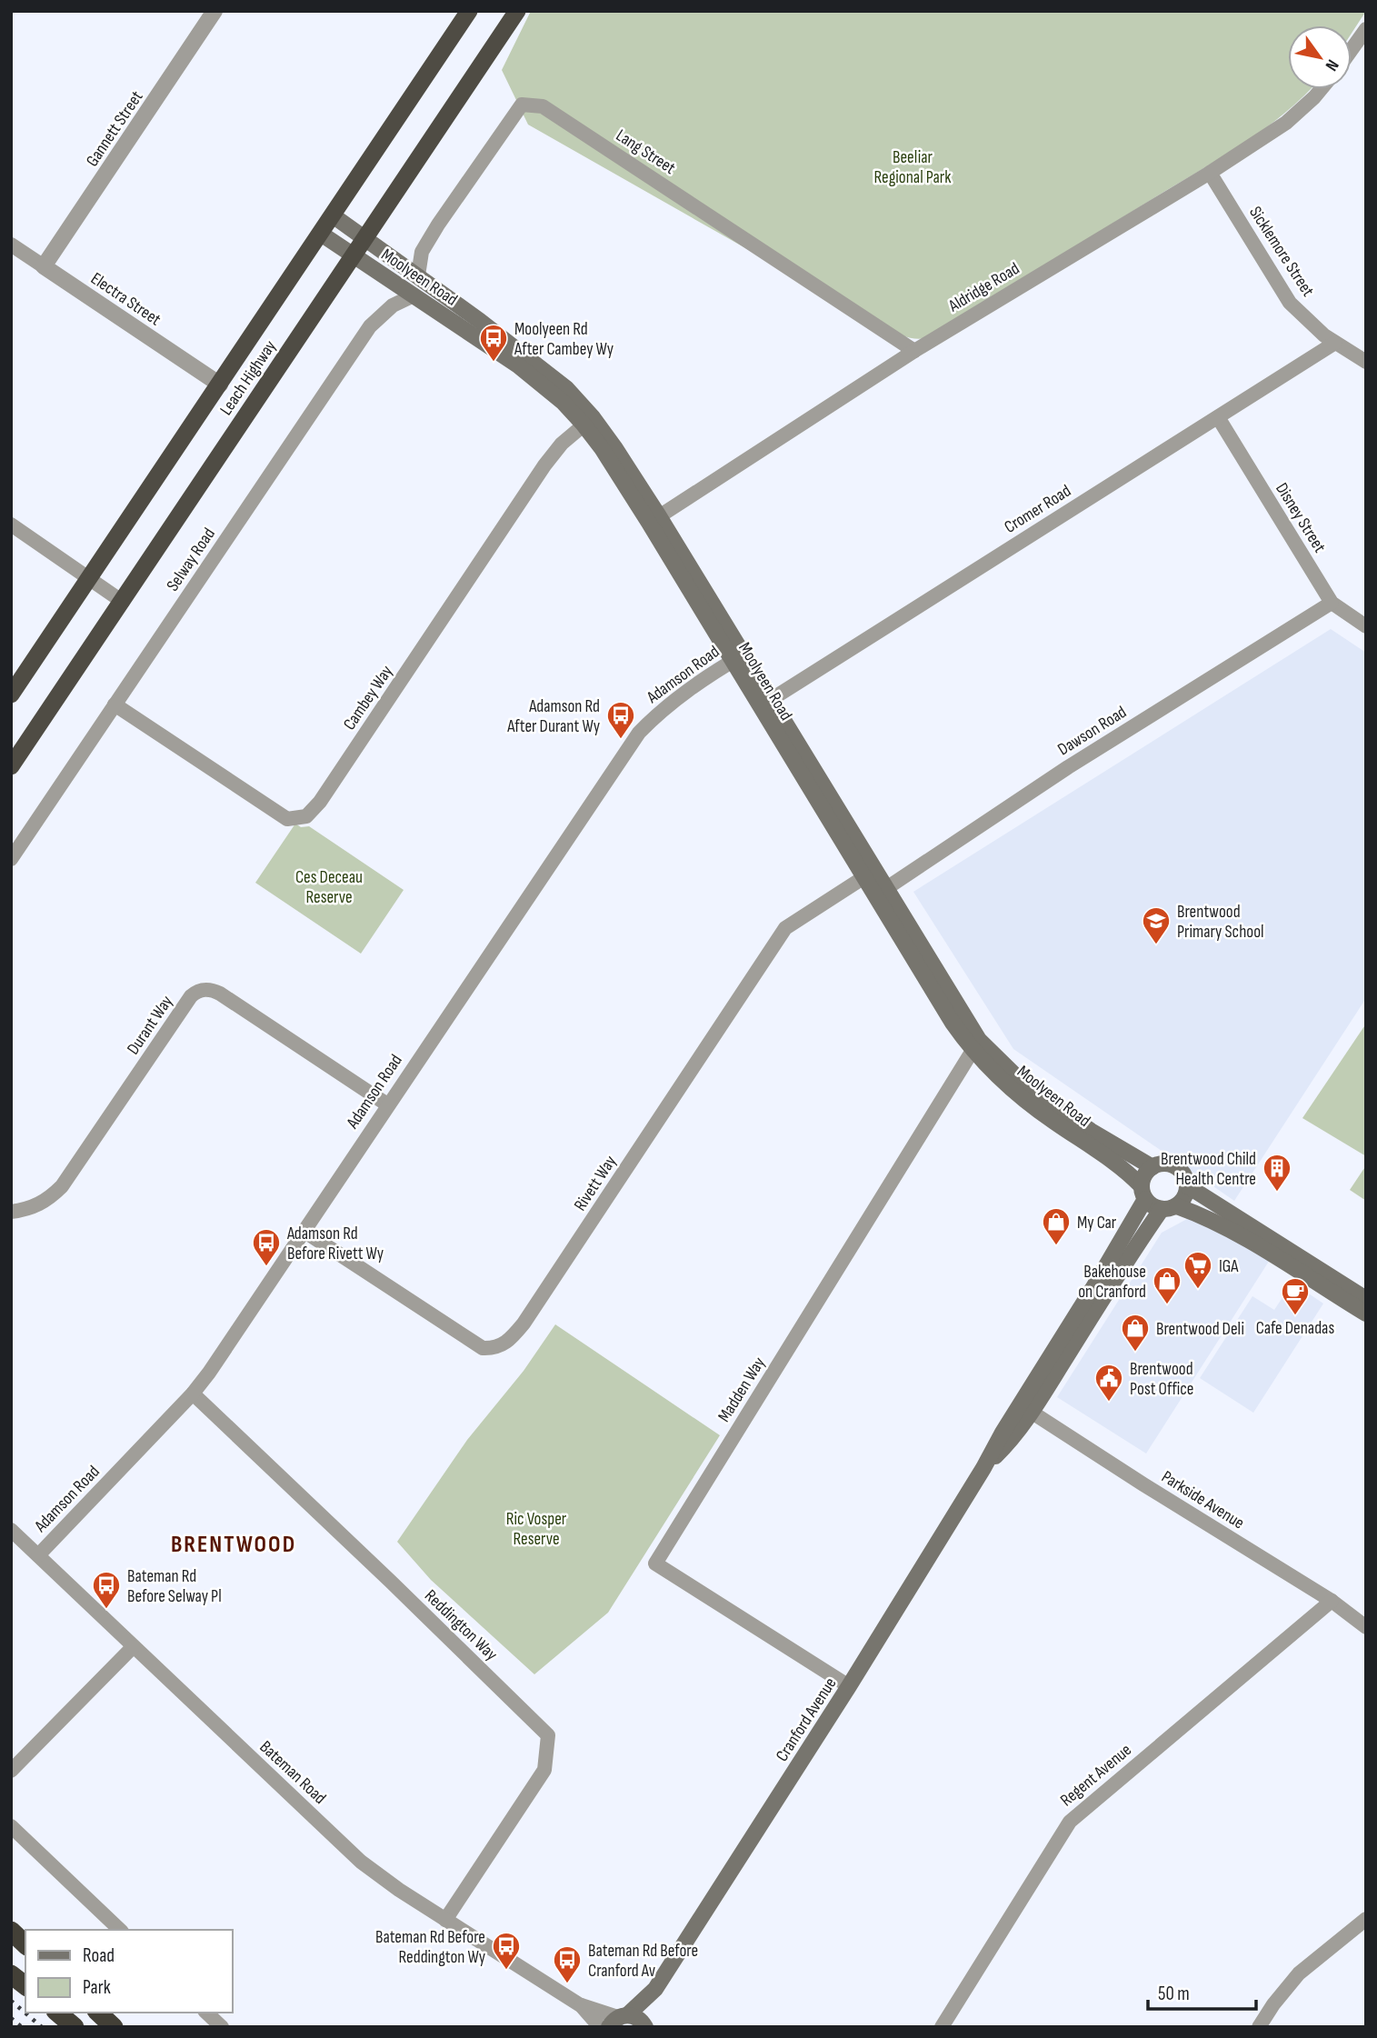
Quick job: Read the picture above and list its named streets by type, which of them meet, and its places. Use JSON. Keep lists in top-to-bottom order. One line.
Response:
{"streets":{"highway":["Leach Highway"],"main road":["Moolyeen Road","Cranford Avenue"],"street":["Gannett Street","Lang Street","Sicklemore Street","Aldridge Road","Electra Street","Cromer Road","Disney Street","Selway Road","Adamson Road","Cambey Way","Dawson Road","Durant Way","Rivett Way","Madden Way","Parkside Avenue","Reddington Way","Bateman Road","Regent Avenue"]},"crossings":[["Gannett Street","Electra Street"],["Lang Street","Moolyeen Road"],["Lang Street","Aldridge Road"],["Sicklemore Street","Aldridge Road"],["Sicklemore Street","Cromer Road"],["Moolyeen Road","Aldridge Road"],["Moolyeen Road","Leach Highway"],["Moolyeen Road","Cromer Road"],["Moolyeen Road","Selway Road"],["Moolyeen Road","Adamson Road"],["Moolyeen Road","Cambey Way"],["Moolyeen Road","Dawson Road"],["Moolyeen Road","Rivett Way"],["Moolyeen Road","Madden Way"],["Moolyeen Road","Cranford Avenue"],["Electra Street","Leach Highway"],["Cromer Road","Disney Street"],["Disney Street","Dawson Road"],["Selway Road","Cambey Way"],["Adamson Road","Durant Way"],["Adamson Road","Rivett Way"],["Adamson Road","Reddington Way"],["Adamson Road","Bateman Road"],["Madden Way","Cranford Avenue"],["Parkside Avenue","Cranford Avenue"],["Parkside Avenue","Regent Avenue"],["Reddington Way","Bateman Road"],["Cranford Avenue","Bateman Road"]],"districts":["BRENTWOOD"],"parks":["Beeliar Regional Park","Ces Deceau Reserve","Ric Vosper Reserve"],"places":{"bus stop":["Moolyeen Rd After Cambey Wy","Adamson Rd After Durant Wy","Adamson Rd Before Rivett Wy","Bateman Rd Before Selway Pl","Bateman Rd Before Reddington Wy","Bateman Rd Before Cranford Av"],"school or university":["Brentwood Primary School"],"building":["Brentwood Child Health Centre"],"shop":["My Car","Bakehouse on Cranford","Brentwood Deli"],"supermarket":["IGA"],"cafe":["Cafe Denadas"],"public building":["Brentwood Post Office"]},"legend":["Road","Park"],"scale_bar":"50 m","north":"bottom right"}
